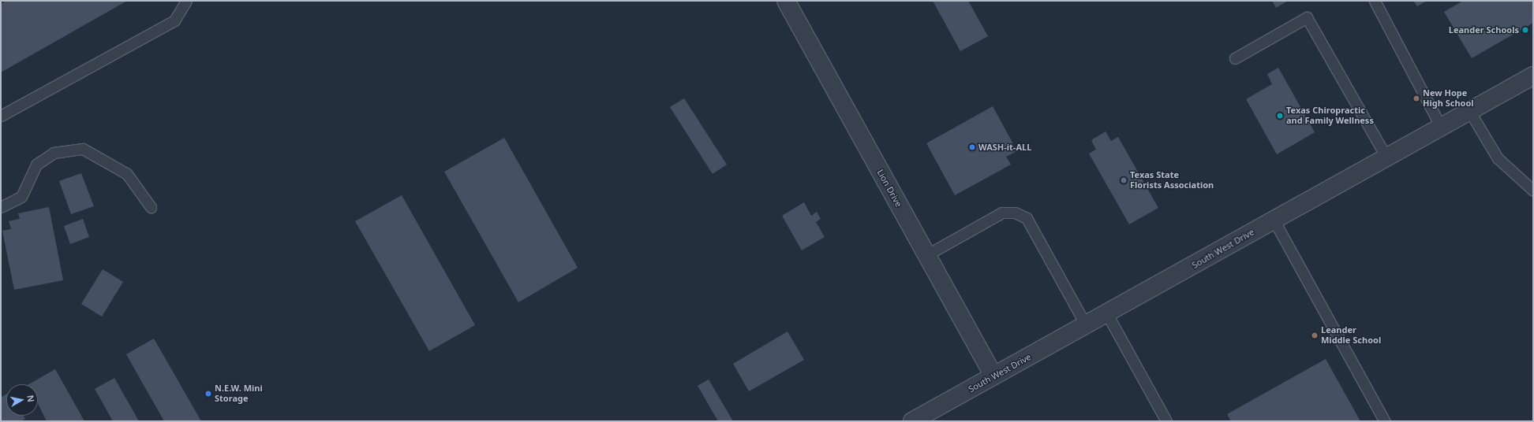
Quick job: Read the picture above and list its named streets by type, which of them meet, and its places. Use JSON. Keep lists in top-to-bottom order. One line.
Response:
{"streets":{"street":["Lion Drive","South West Drive"]},"crossings":[["Lion Drive","South West Drive"]],"places":["Leander Schools","New Hope High School","Texas Chiropractic and Family Wellness","WASH-it-ALL","Texas State Florists Association","Leander Middle School","N.E.W. Mini Storage"],"north":"right"}
